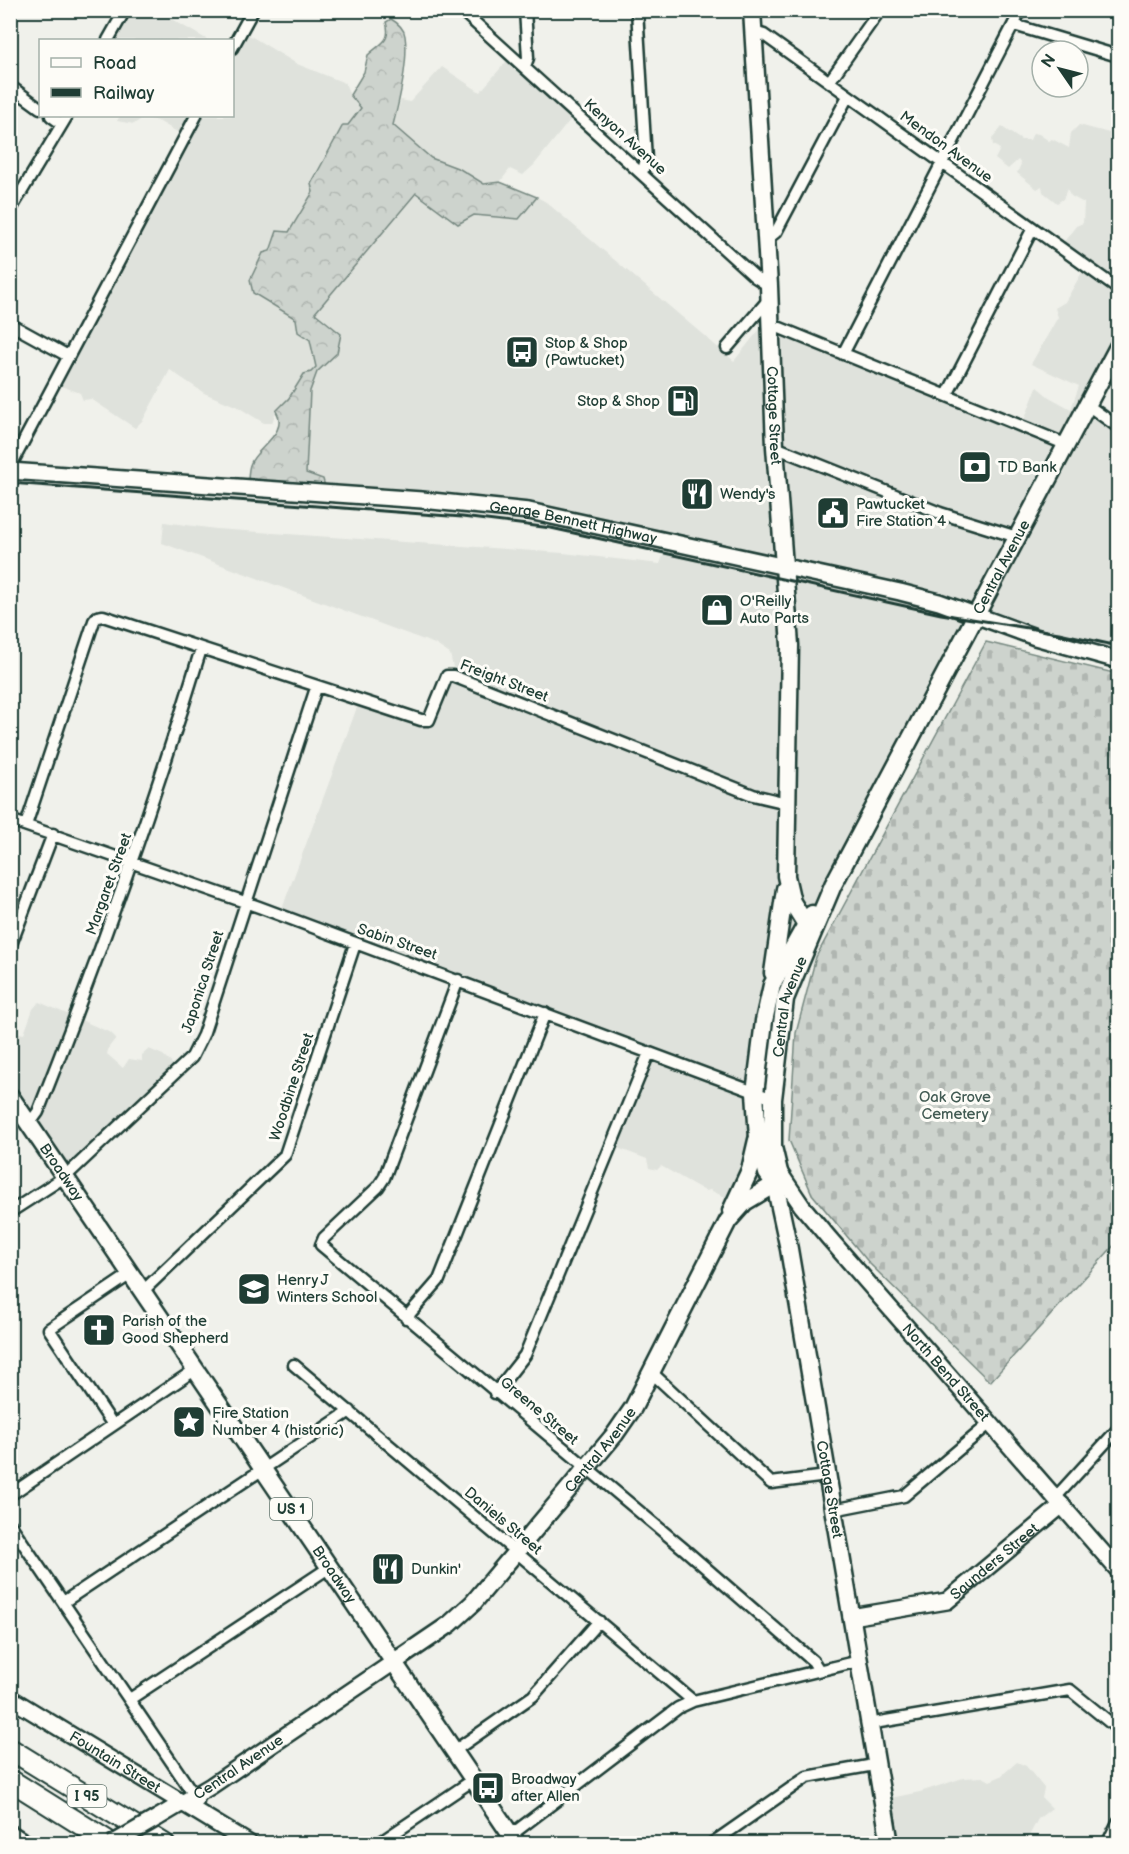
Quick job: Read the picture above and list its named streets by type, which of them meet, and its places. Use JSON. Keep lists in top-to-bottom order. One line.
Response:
{"streets":{"highway":["I 95"],"main road":["Cottage Street","George Bennett Highway","Central Avenue","Broadway","North Bend Street","US 1","Saunders Street","Fountain Street"],"street":["Kenyon Avenue","Mendon Avenue","Freight Street","Margaret Street","Sabin Street","Japonica Street","Woodbine Street","Greene Street","Daniels Street"]},"crossings":[["Kenyon Avenue","Cottage Street"],["Mendon Avenue","Cottage Street"],["Cottage Street","George Bennett Highway"],["Cottage Street","Central Avenue"],["Cottage Street","Freight Street"],["Cottage Street","North Bend Street"],["Cottage Street","Saunders Street"],["George Bennett Highway","Central Avenue"],["Central Avenue","Sabin Street"],["Central Avenue","Broadway"],["Central Avenue","North Bend Street"],["Central Avenue","Greene Street"],["Central Avenue","Daniels Street"],["Central Avenue","Fountain Street"],["Central Avenue","I 95"],["Freight Street","Margaret Street"],["Freight Street","Sabin Street"],["Freight Street","Japonica Street"],["Margaret Street","Sabin Street"],["Margaret Street","Broadway"],["Sabin Street","Japonica Street"],["Sabin Street","Woodbine Street"],["Sabin Street","Greene Street"],["Japonica Street","Broadway"],["Woodbine Street","Broadway"],["North Bend Street","Saunders Street"]],"parks":["Oak Grove Cemetery"],"places":{"bus stop":["Stop & Shop (Pawtucket)","Broadway after Allen"],"fuel station":["Stop & Shop"],"bank":["TD Bank"],"restaurant":["Wendy's","Dunkin'"],"public building":["Pawtucket Fire Station 4"],"shop":["O'Reilly Auto Parts"],"school or university":["Henry J Winters School"],"church":["Parish of the Good Shepherd"],"place":["Fire Station Number 4 (historic)"]},"legend":["Road","Railway"],"north":"top left"}
